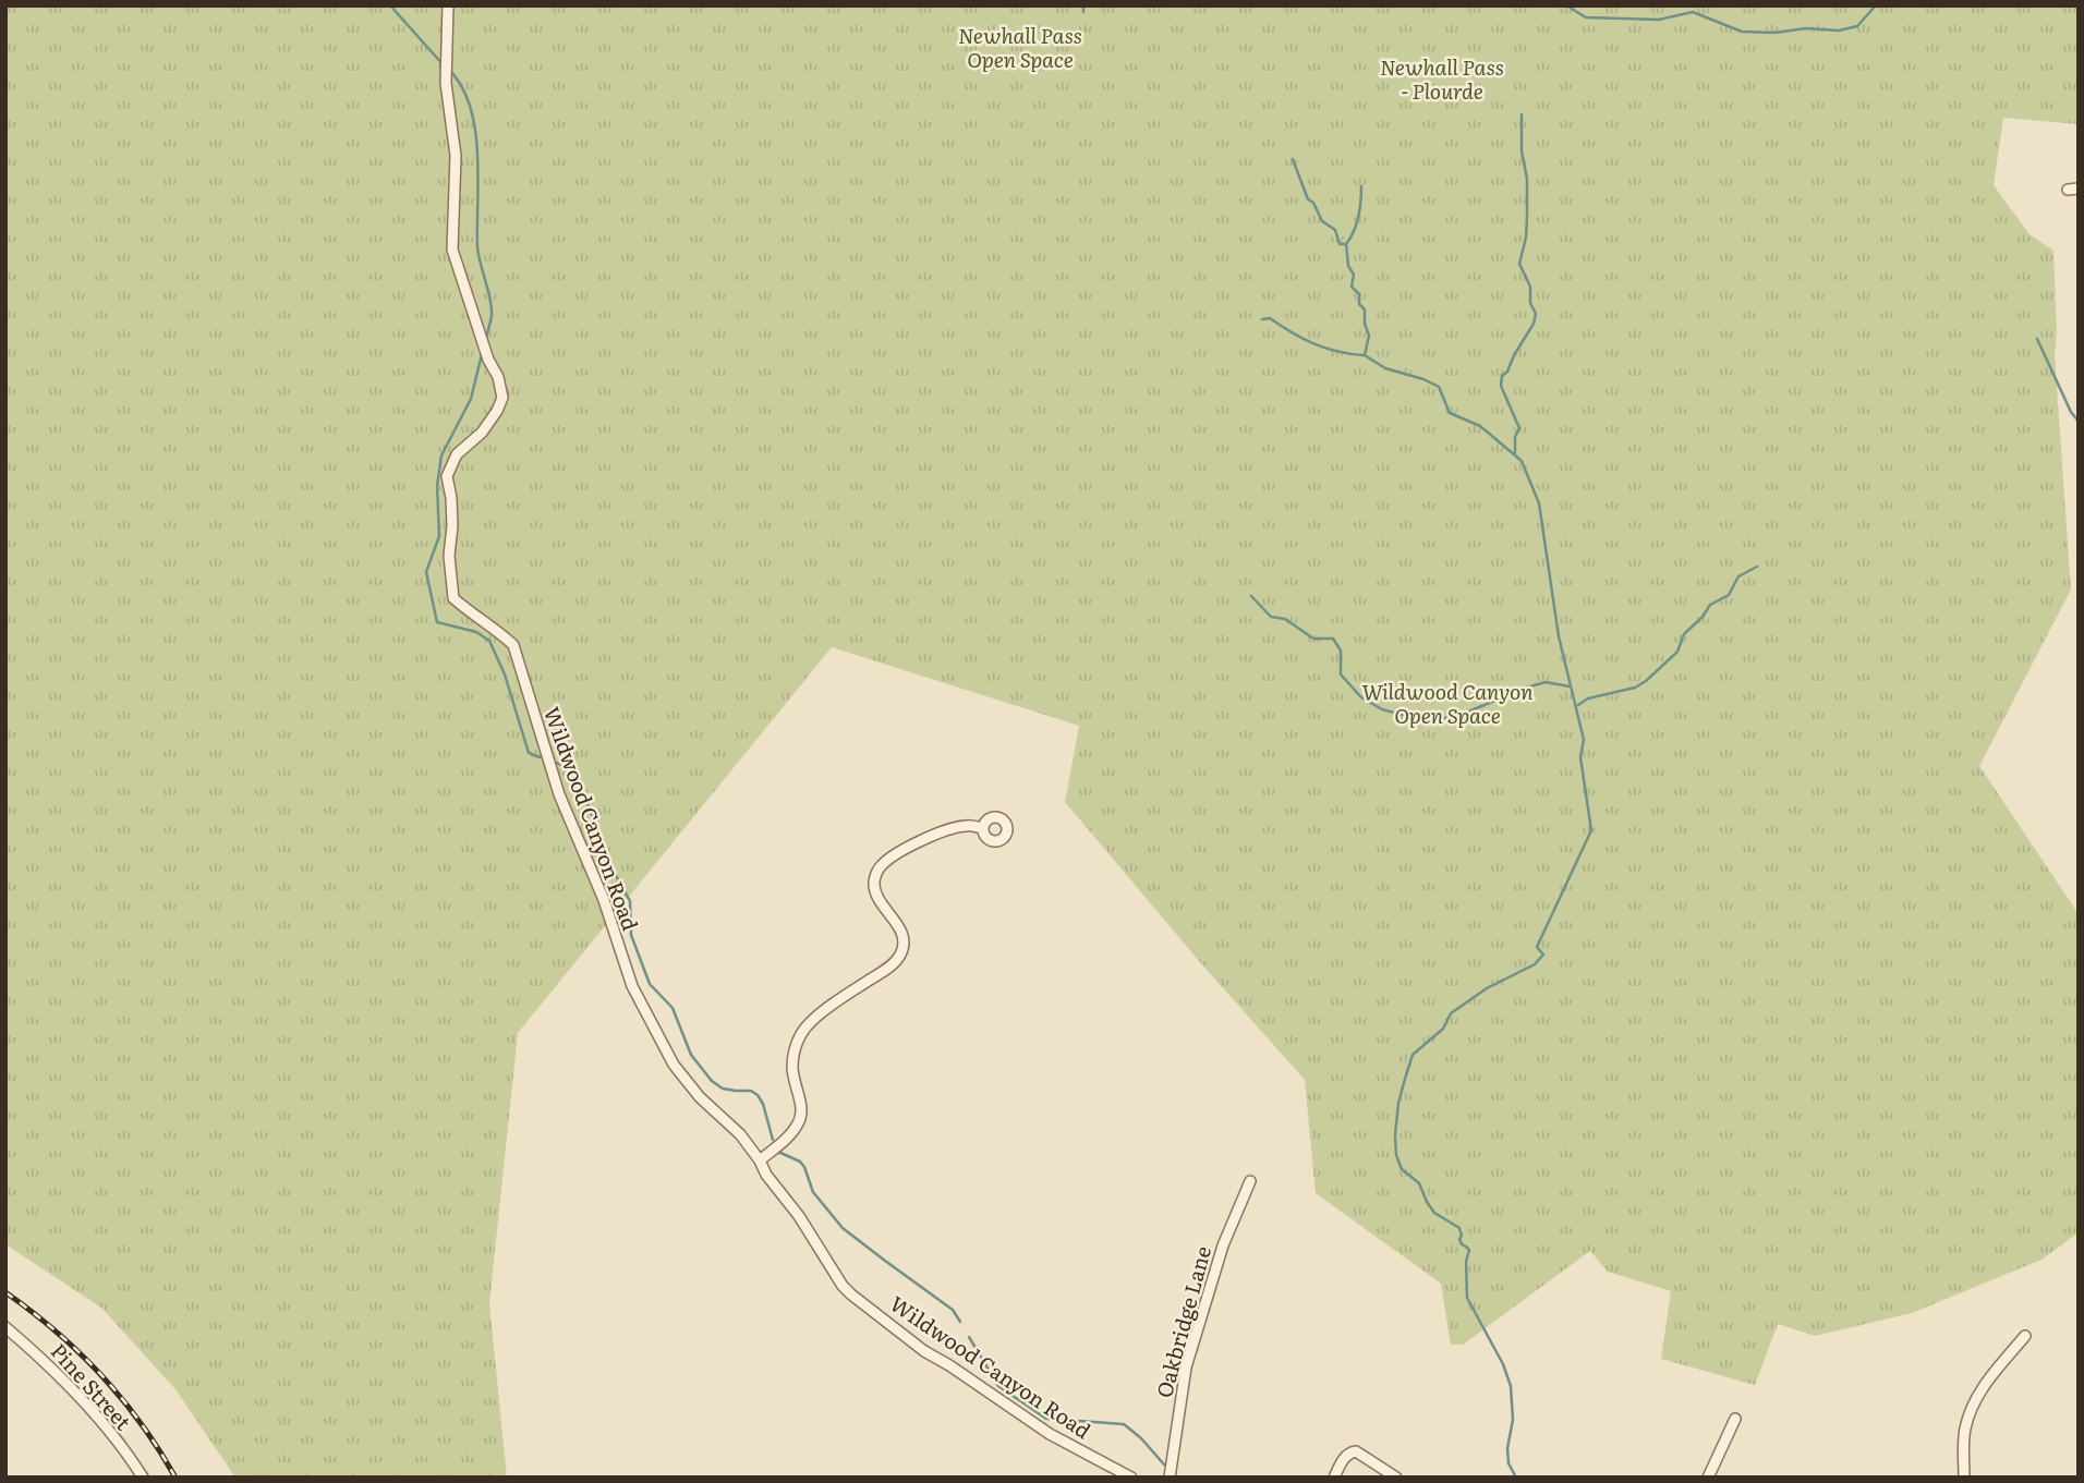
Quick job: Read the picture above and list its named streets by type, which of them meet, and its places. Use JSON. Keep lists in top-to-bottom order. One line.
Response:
{"streets":{"street":["Wildwood Canyon Road","Oakbridge Lane","Pine Street"]},"parks":["Newhall Pass Open Space","Newhall Pass - Plourde","Wildwood Canyon Open Space"]}
